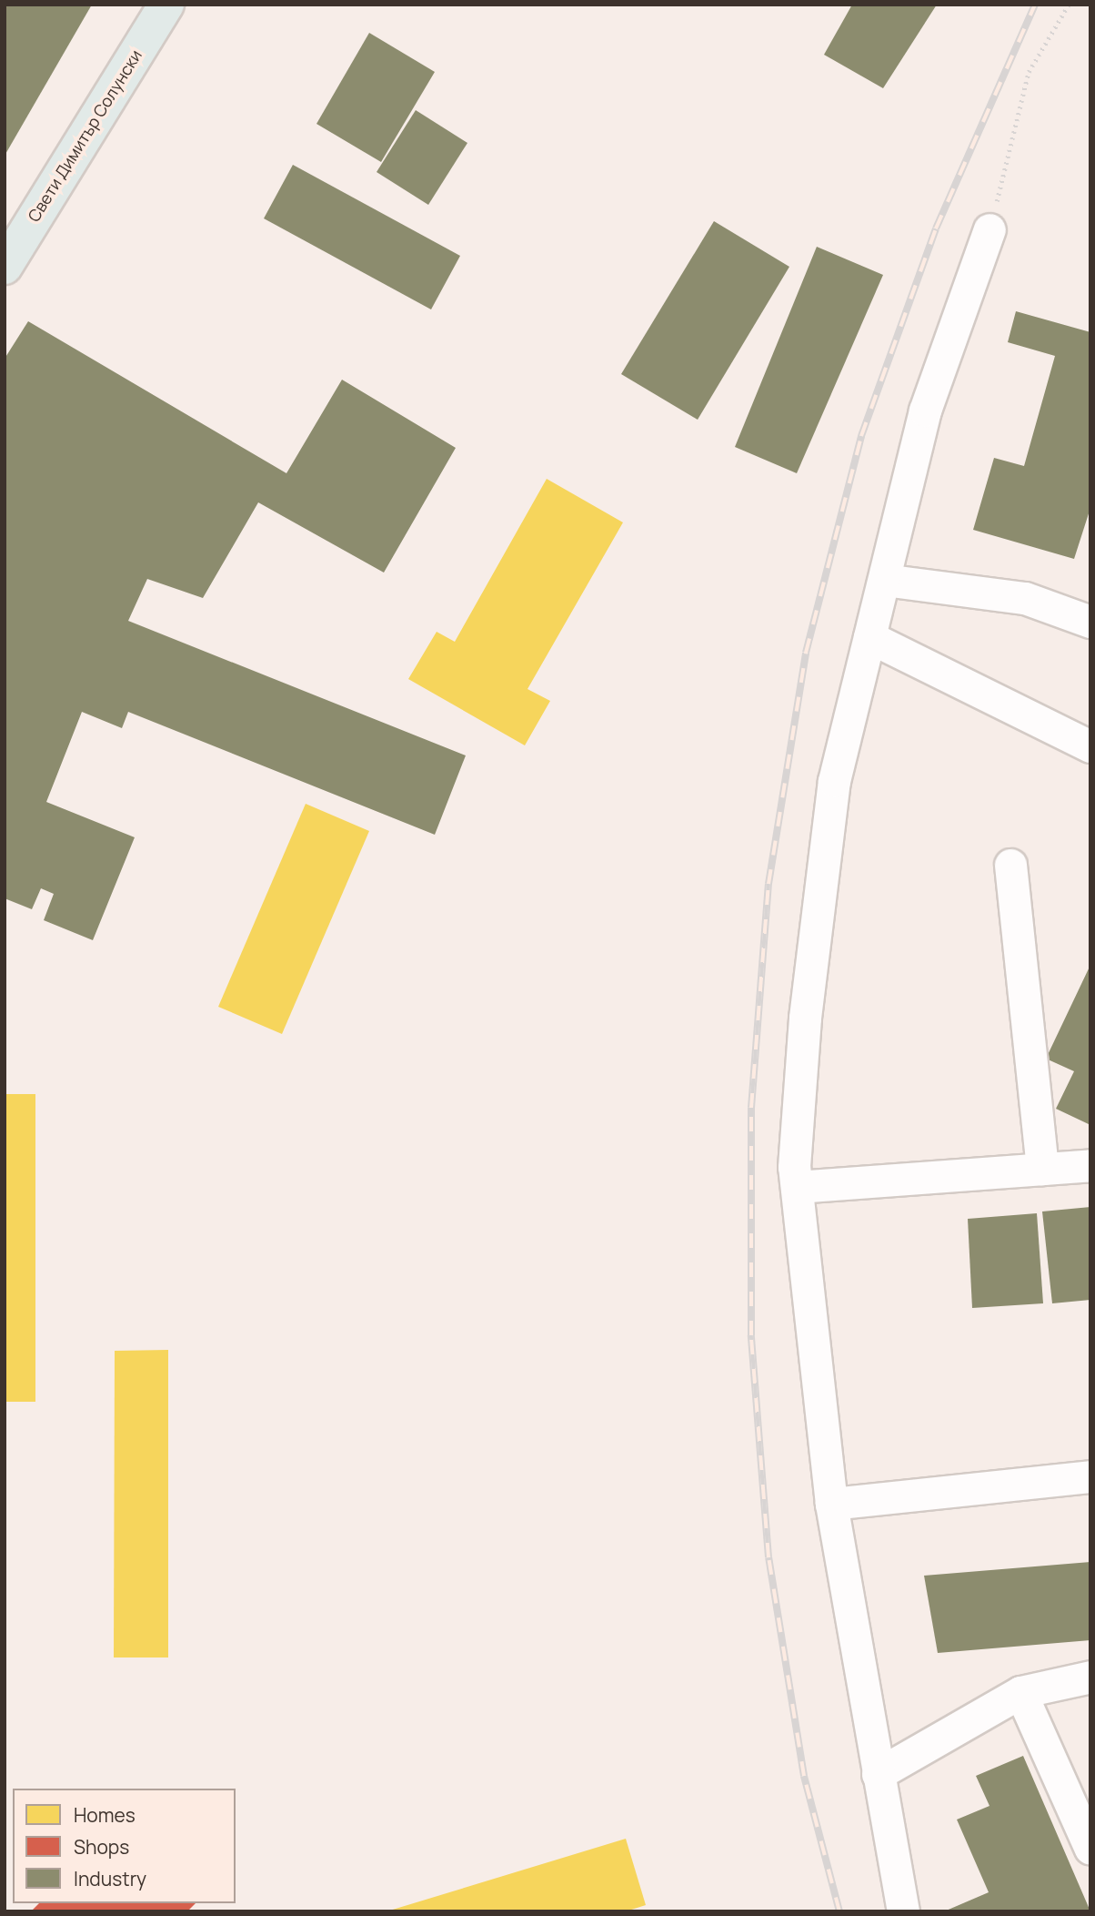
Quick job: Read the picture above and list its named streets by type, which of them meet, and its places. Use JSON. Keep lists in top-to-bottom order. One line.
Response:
{"streets":{"main road":["Свети Димитър Солунски"]},"legend":["Homes","Shops","Industry"]}
